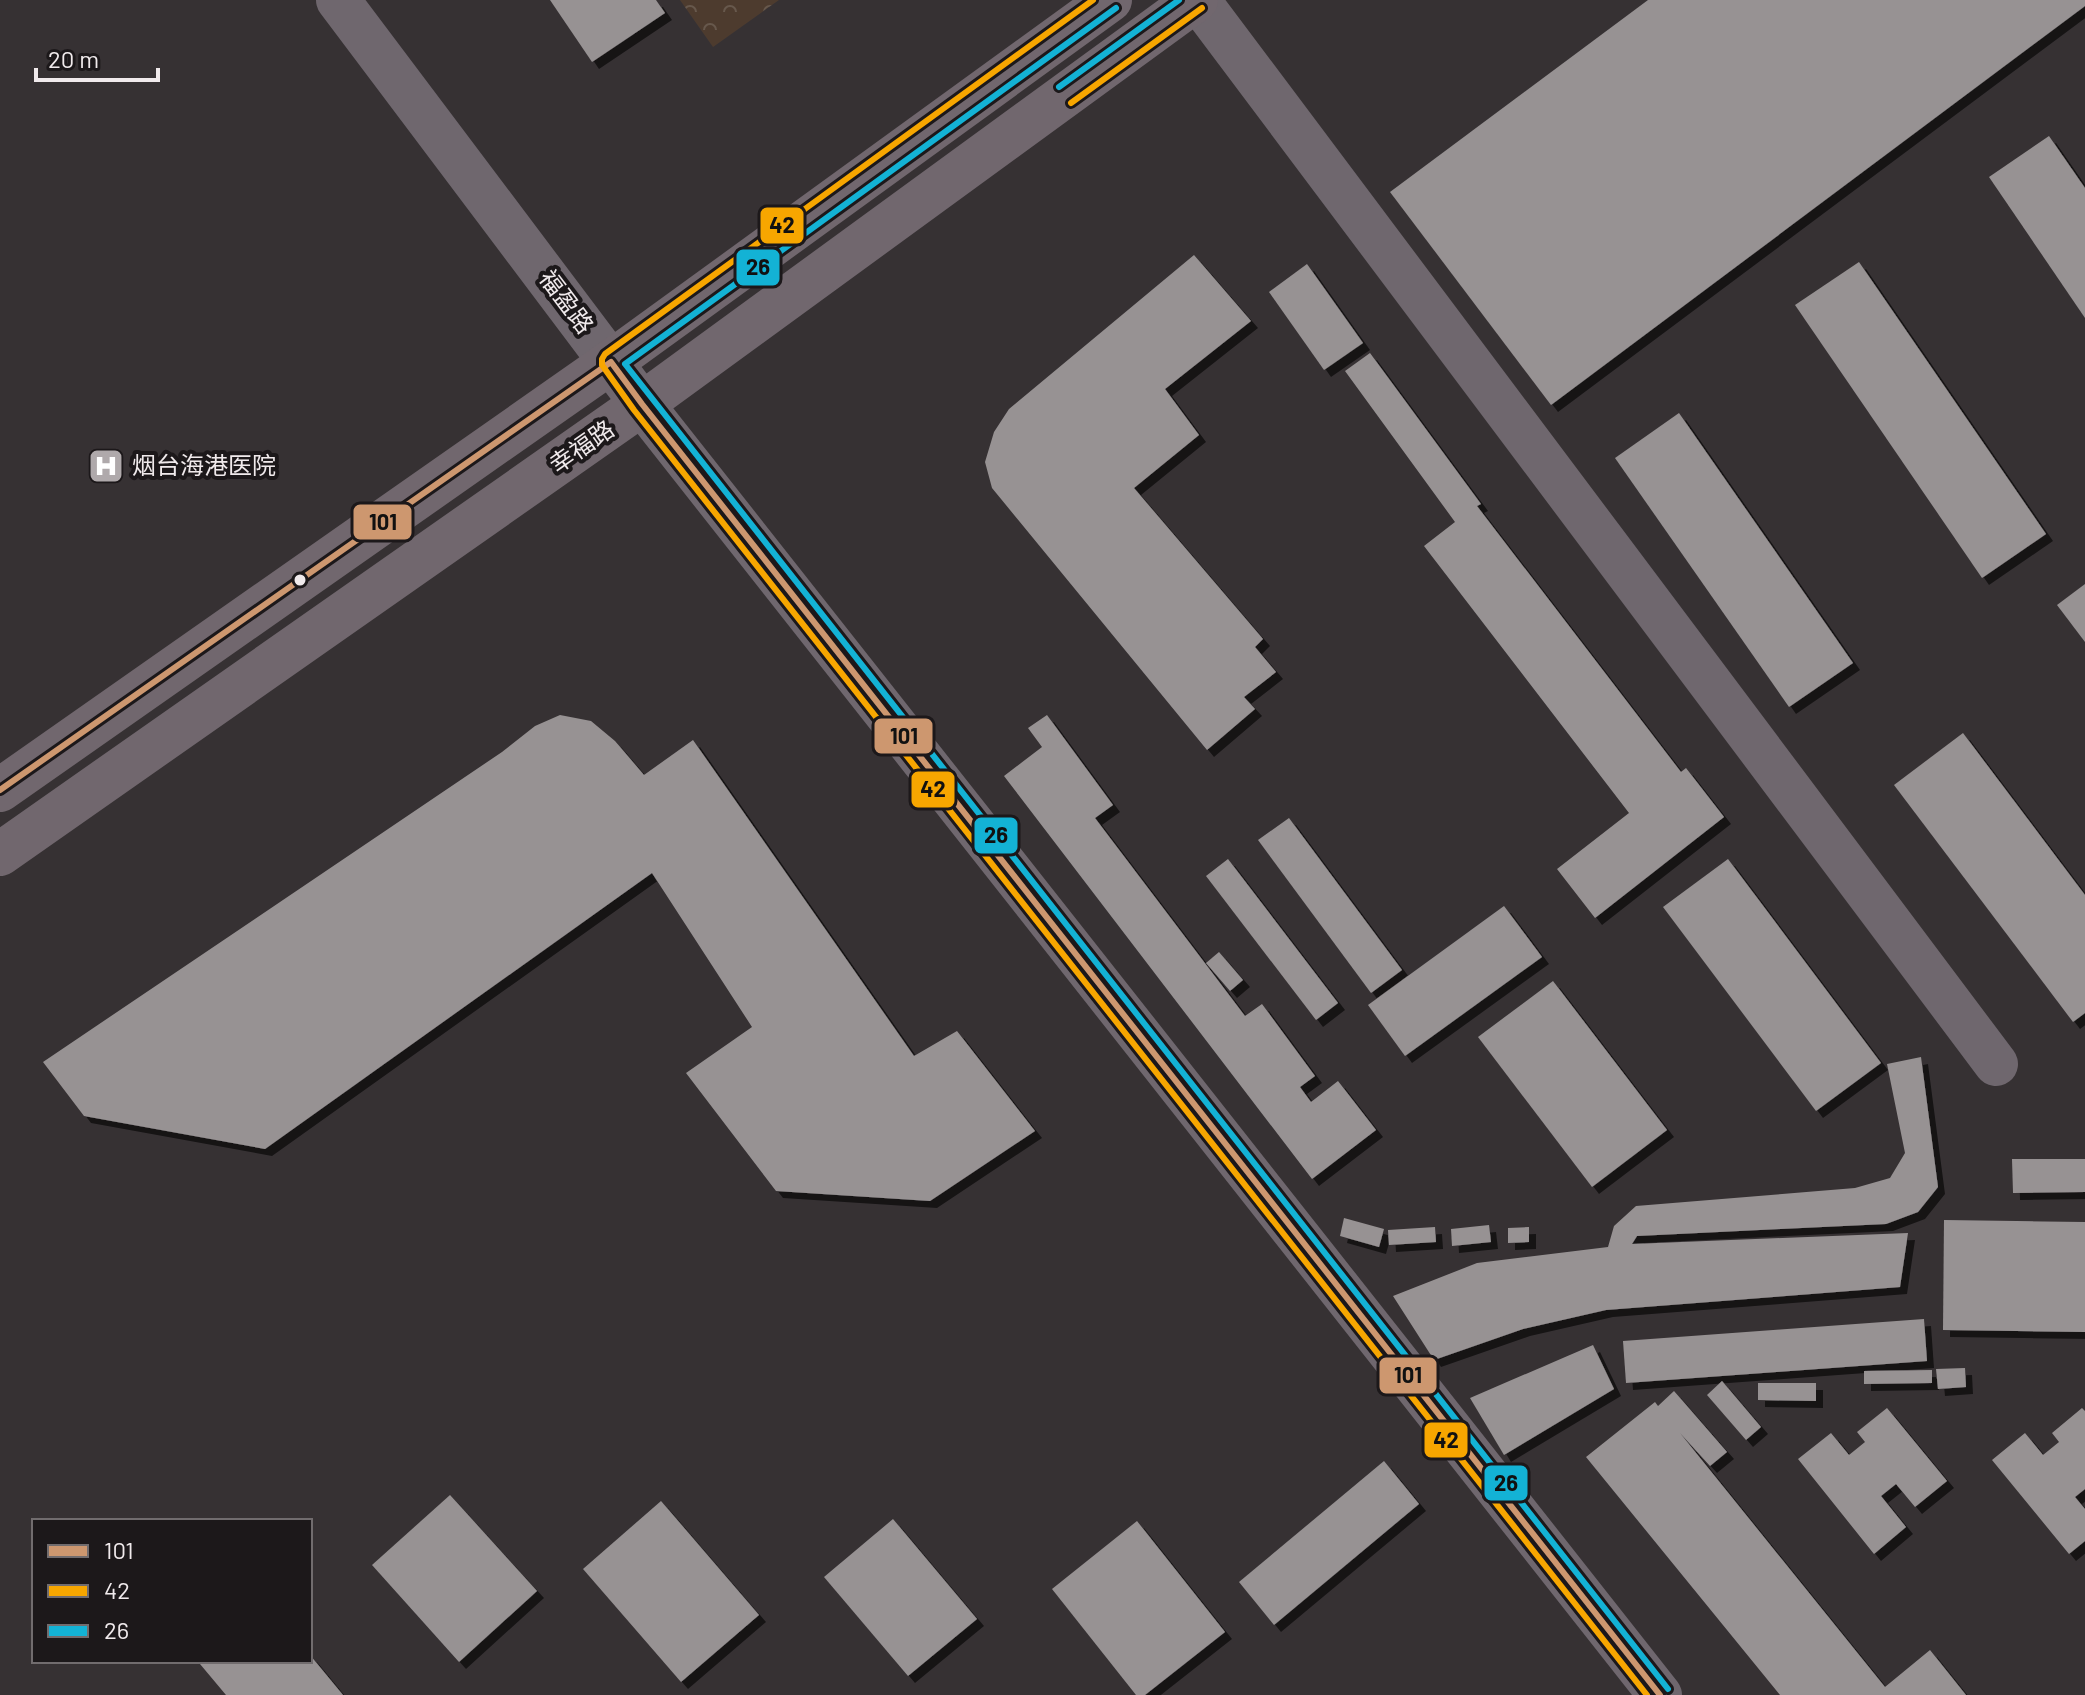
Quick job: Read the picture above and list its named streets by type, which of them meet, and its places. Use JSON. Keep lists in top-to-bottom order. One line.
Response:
{"streets":{"main road":["幸福路"],"street":["福盈路"]},"crossings":[["福盈路","幸福路"]],"places":{"hospital":["烟台海港医院"]},"lines":["transit line 42","transit line 26","transit line 101"],"legend":["101","42","26"],"scale_bar":"20 m"}
